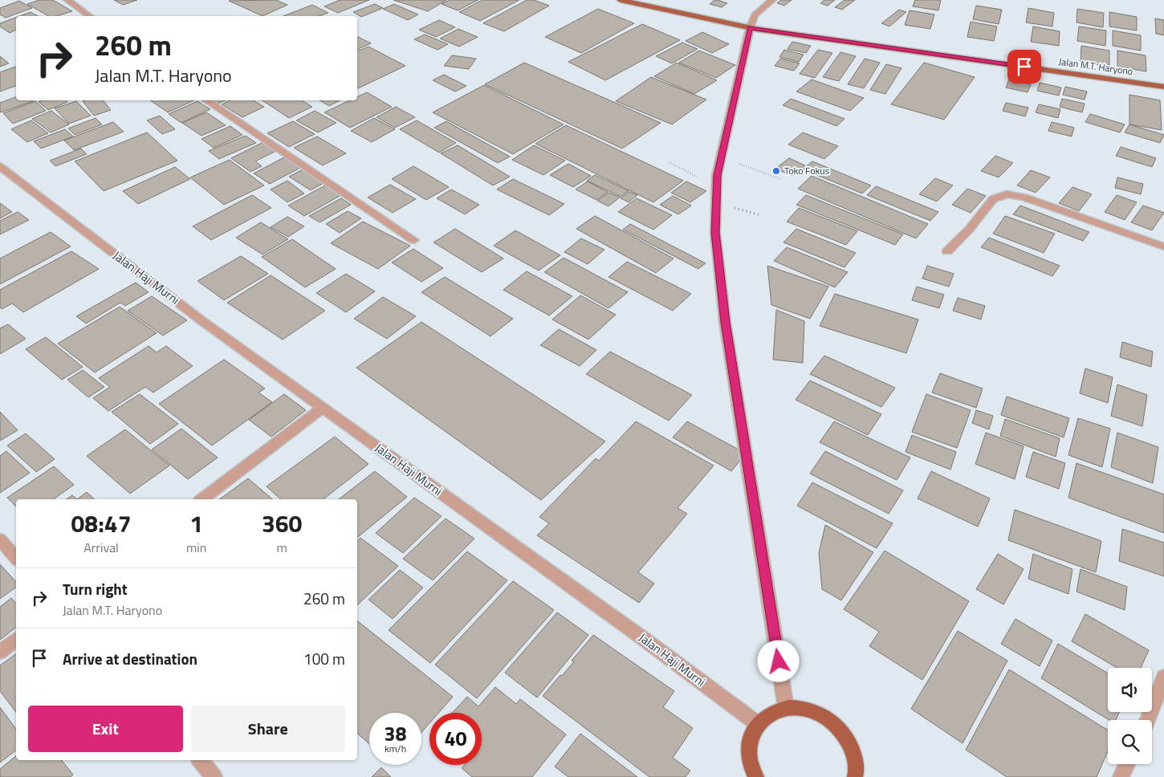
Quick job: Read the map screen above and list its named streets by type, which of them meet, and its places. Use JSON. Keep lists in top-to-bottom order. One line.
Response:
{"streets":{"main road":["Jalan M.T. Haryono"],"street":["Jalan Haji Murni"]},"places":["Toko Fokus"],"page":{"turn":["260 m","Jalan M.T. Haryono"],"eta":["08:47","Arrival","1","min","360","m"],"list":[{"name":"Turn right","note":"Jalan M.T. Haryono","value":"260 m"},{"name":"Arrive at destination","value":"100 m"}],"buttons":["Exit","Share"],"speed":"38 km/h","limit":"40"}}
